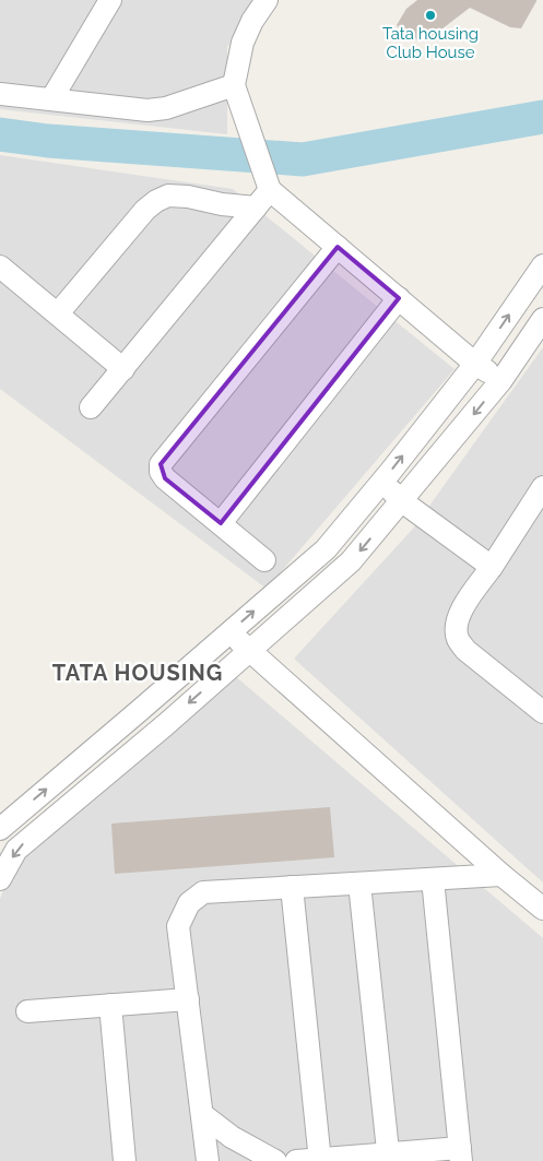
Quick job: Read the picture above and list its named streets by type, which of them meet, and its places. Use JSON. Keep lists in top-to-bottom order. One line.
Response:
{"districts":["TATA HOUSING"],"places":["Tata housing Club House"]}
